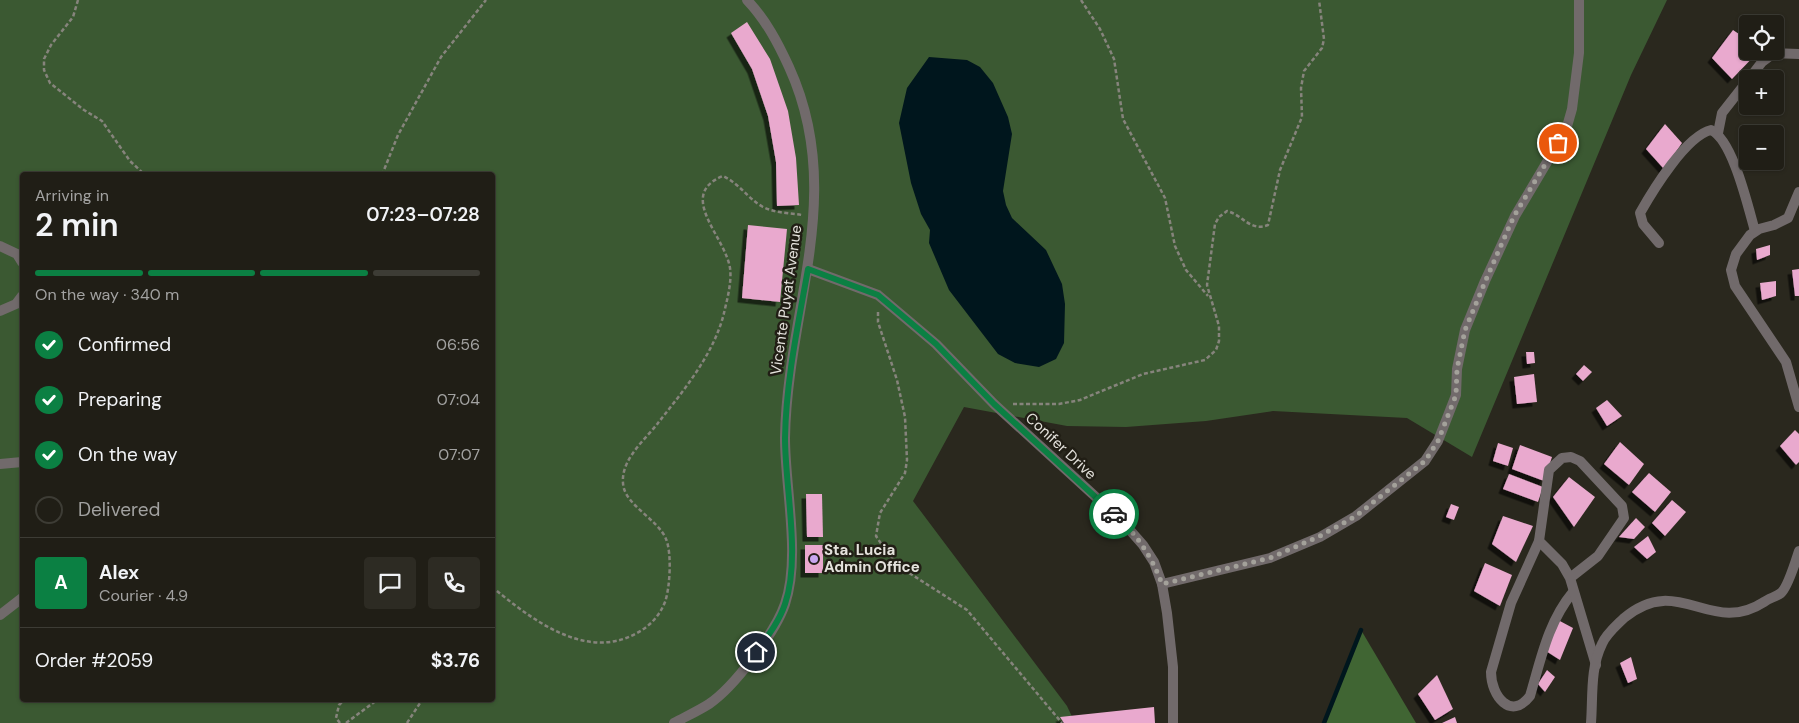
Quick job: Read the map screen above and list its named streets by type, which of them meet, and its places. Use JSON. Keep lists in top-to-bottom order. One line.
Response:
{"streets":{"street":["Vicente Puyat Avenue","Conifer Drive"]},"crossings":[["Vicente Puyat Avenue","Conifer Drive"]],"places":["Sta. Lucia Admin Office"],"page":{"map_buttons":["+","−"],"heading":["2 min","Arriving in","07:23–07:28"],"panel":["Alex","Courier · 4.9","Order #2059","$3.76"],"bar":"On the way · 340 m","list":[["Confirmed","06:56"],["Preparing","07:04"],["On the way","07:07"],"Delivered"],"round":"A"}}
